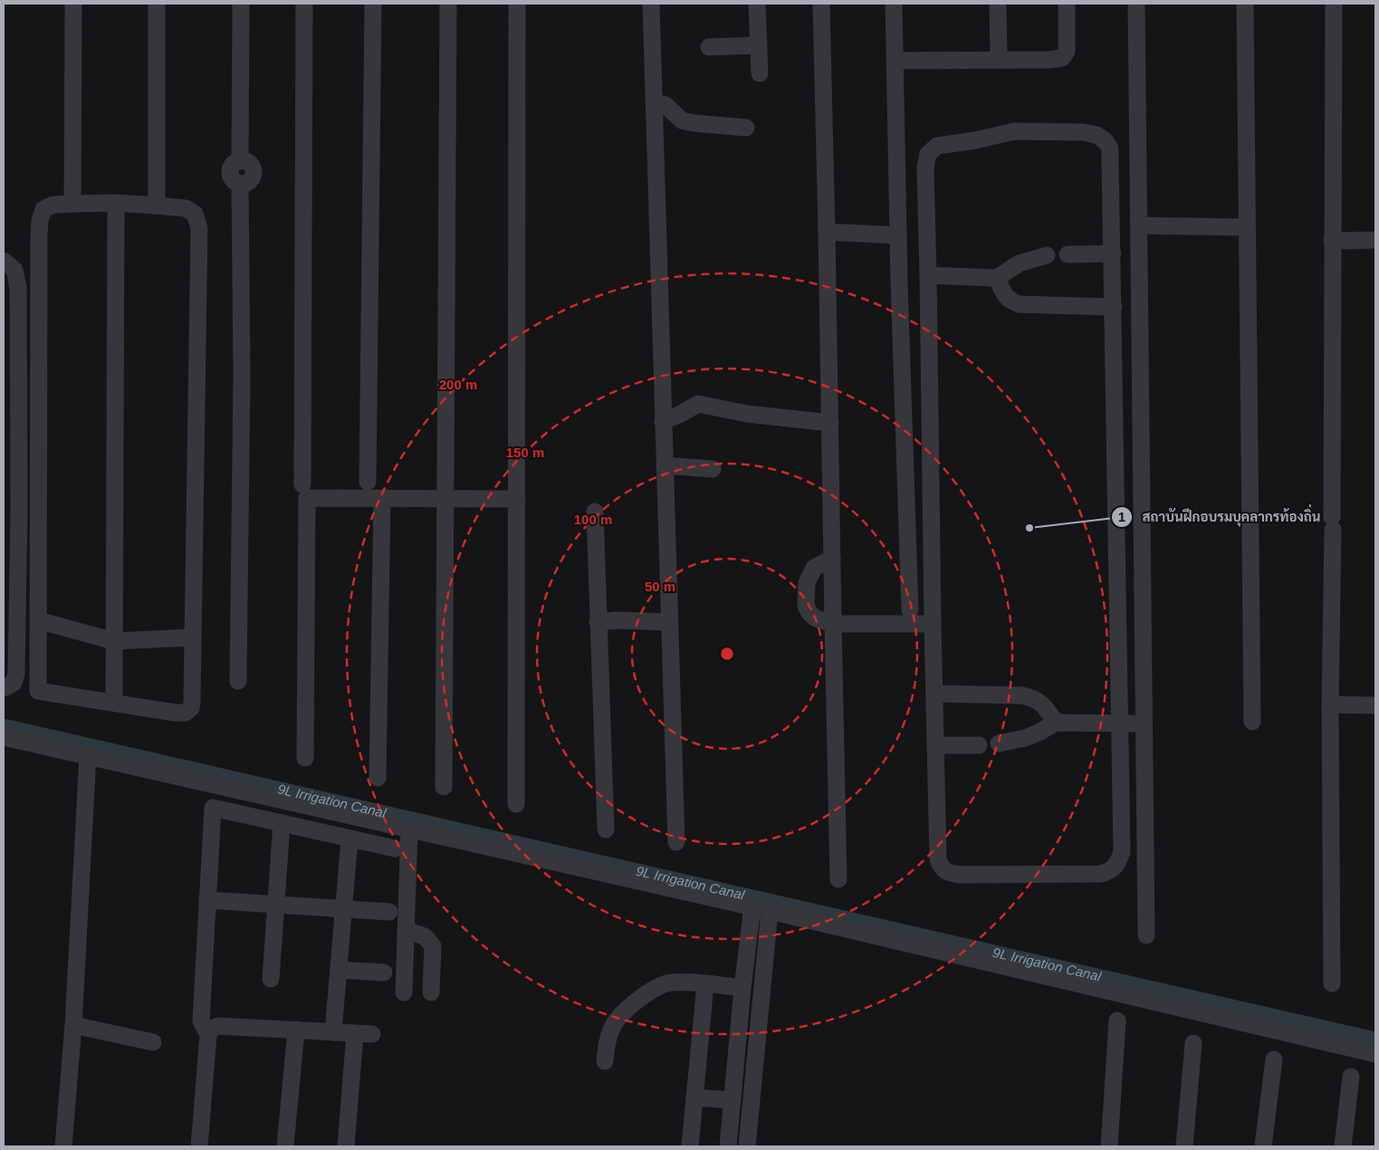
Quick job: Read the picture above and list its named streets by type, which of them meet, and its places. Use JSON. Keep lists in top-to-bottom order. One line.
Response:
{"water":["9L Irrigation Canal"],"places":["สถาบันฝึกอบรมบุคลากรท้องถิ่น"],"rings":["200 m","150 m","100 m","50 m"]}
